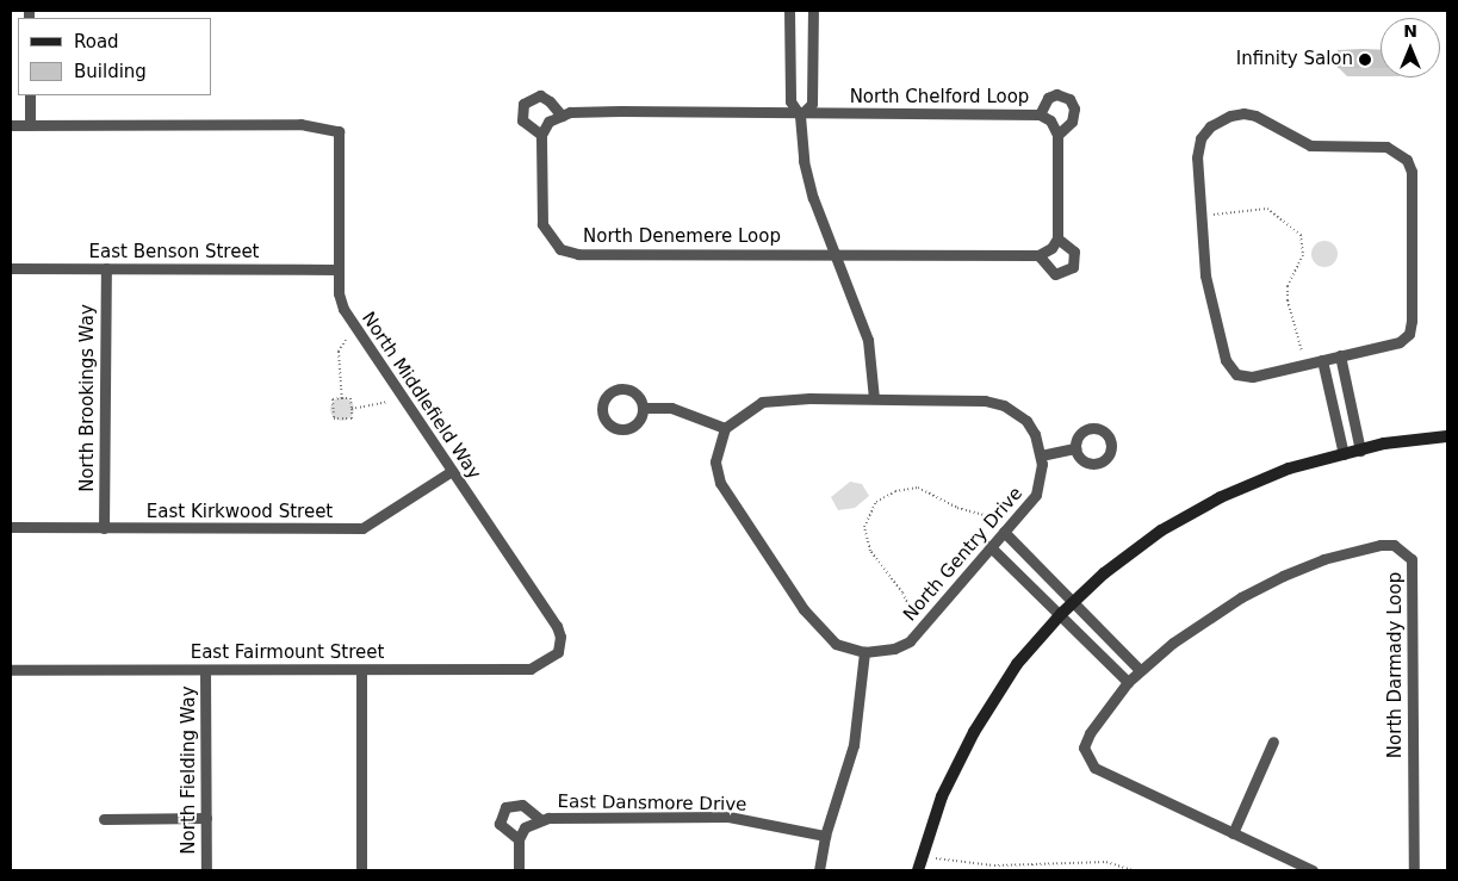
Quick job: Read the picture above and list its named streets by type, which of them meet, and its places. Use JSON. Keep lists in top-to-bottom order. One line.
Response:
{"streets":{"street":["North Chelford Loop","North Denemere Loop","East Benson Street","North Middlefield Way","North Brookings Way","East Kirkwood Street","North Gentry Drive","East Fairmount Street","North Darmady Loop","North Fielding Way","East Dansmore Drive"]},"crossings":[["East Benson Street","North Middlefield Way"],["East Benson Street","North Brookings Way"],["North Middlefield Way","East Kirkwood Street"],["North Middlefield Way","East Fairmount Street"],["North Brookings Way","East Kirkwood Street"],["East Fairmount Street","North Fielding Way"]],"places":["Infinity Salon"],"legend":["Road","Building"],"north":"top"}
